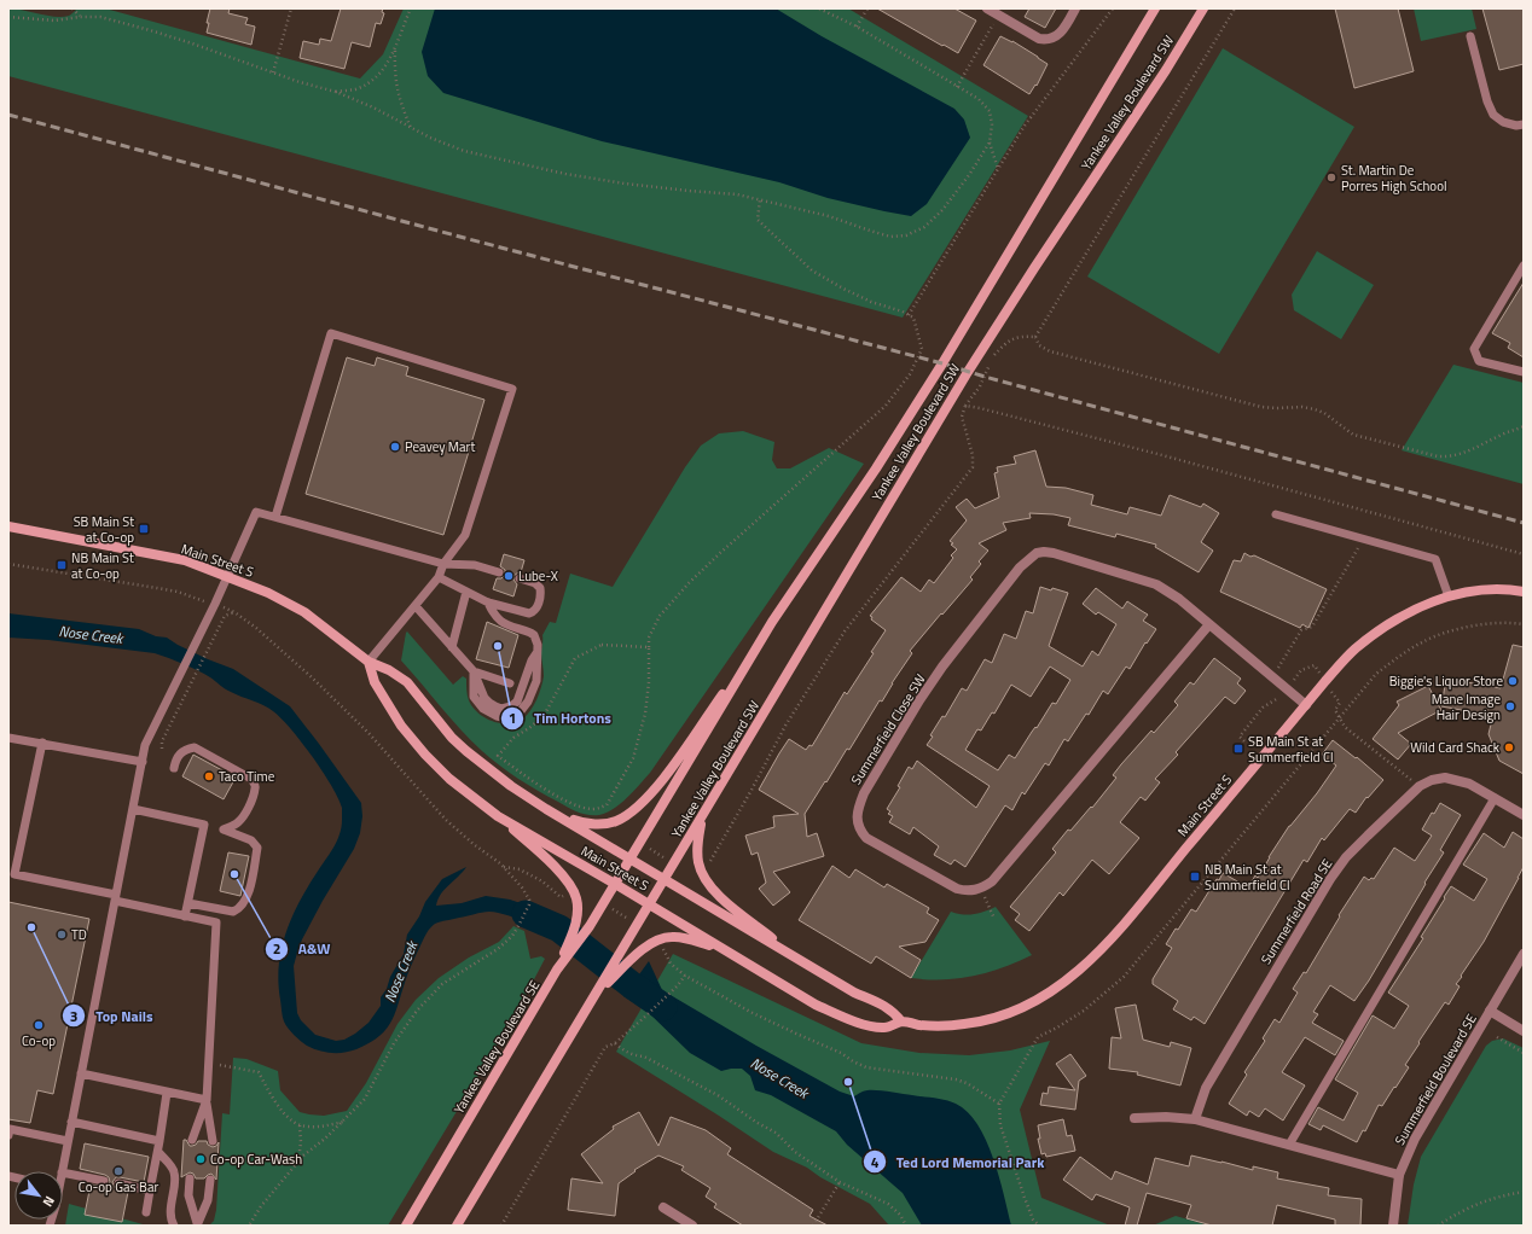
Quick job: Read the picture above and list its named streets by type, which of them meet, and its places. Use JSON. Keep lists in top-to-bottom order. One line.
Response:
{"streets":{"main road":["Yankee Valley Boulevard SW","Main Street S","Yankee Valley Boulevard SE"],"street":["Summerfield Close SW","Summerfield Road SE","Summerfield Boulevard SE"]},"crossings":[["Yankee Valley Boulevard SW","Main Street S"],["Yankee Valley Boulevard SW","Yankee Valley Boulevard SE"],["Main Street S","Summerfield Close SW"],["Main Street S","Yankee Valley Boulevard SE"]],"water":["Nose Creek"],"places":{"other":["St. Martin De Porres High School","Peavey Mart","Lube-X","Tim Hortons","Biggie's Liquor Store","Mane Image Hair Design","Wild Card Shack","Taco Time","A&W","Top Nails","TD","Co-op","Ted Lord Memorial Park","Co-op Car-Wash","Co-op Gas Bar"],"transit":["SB Main St at Co-op","NB Main St at Co-op","SB Main St at Summerfield Cl","NB Main St at Summerfield Cl"]},"north":"bottom right"}
